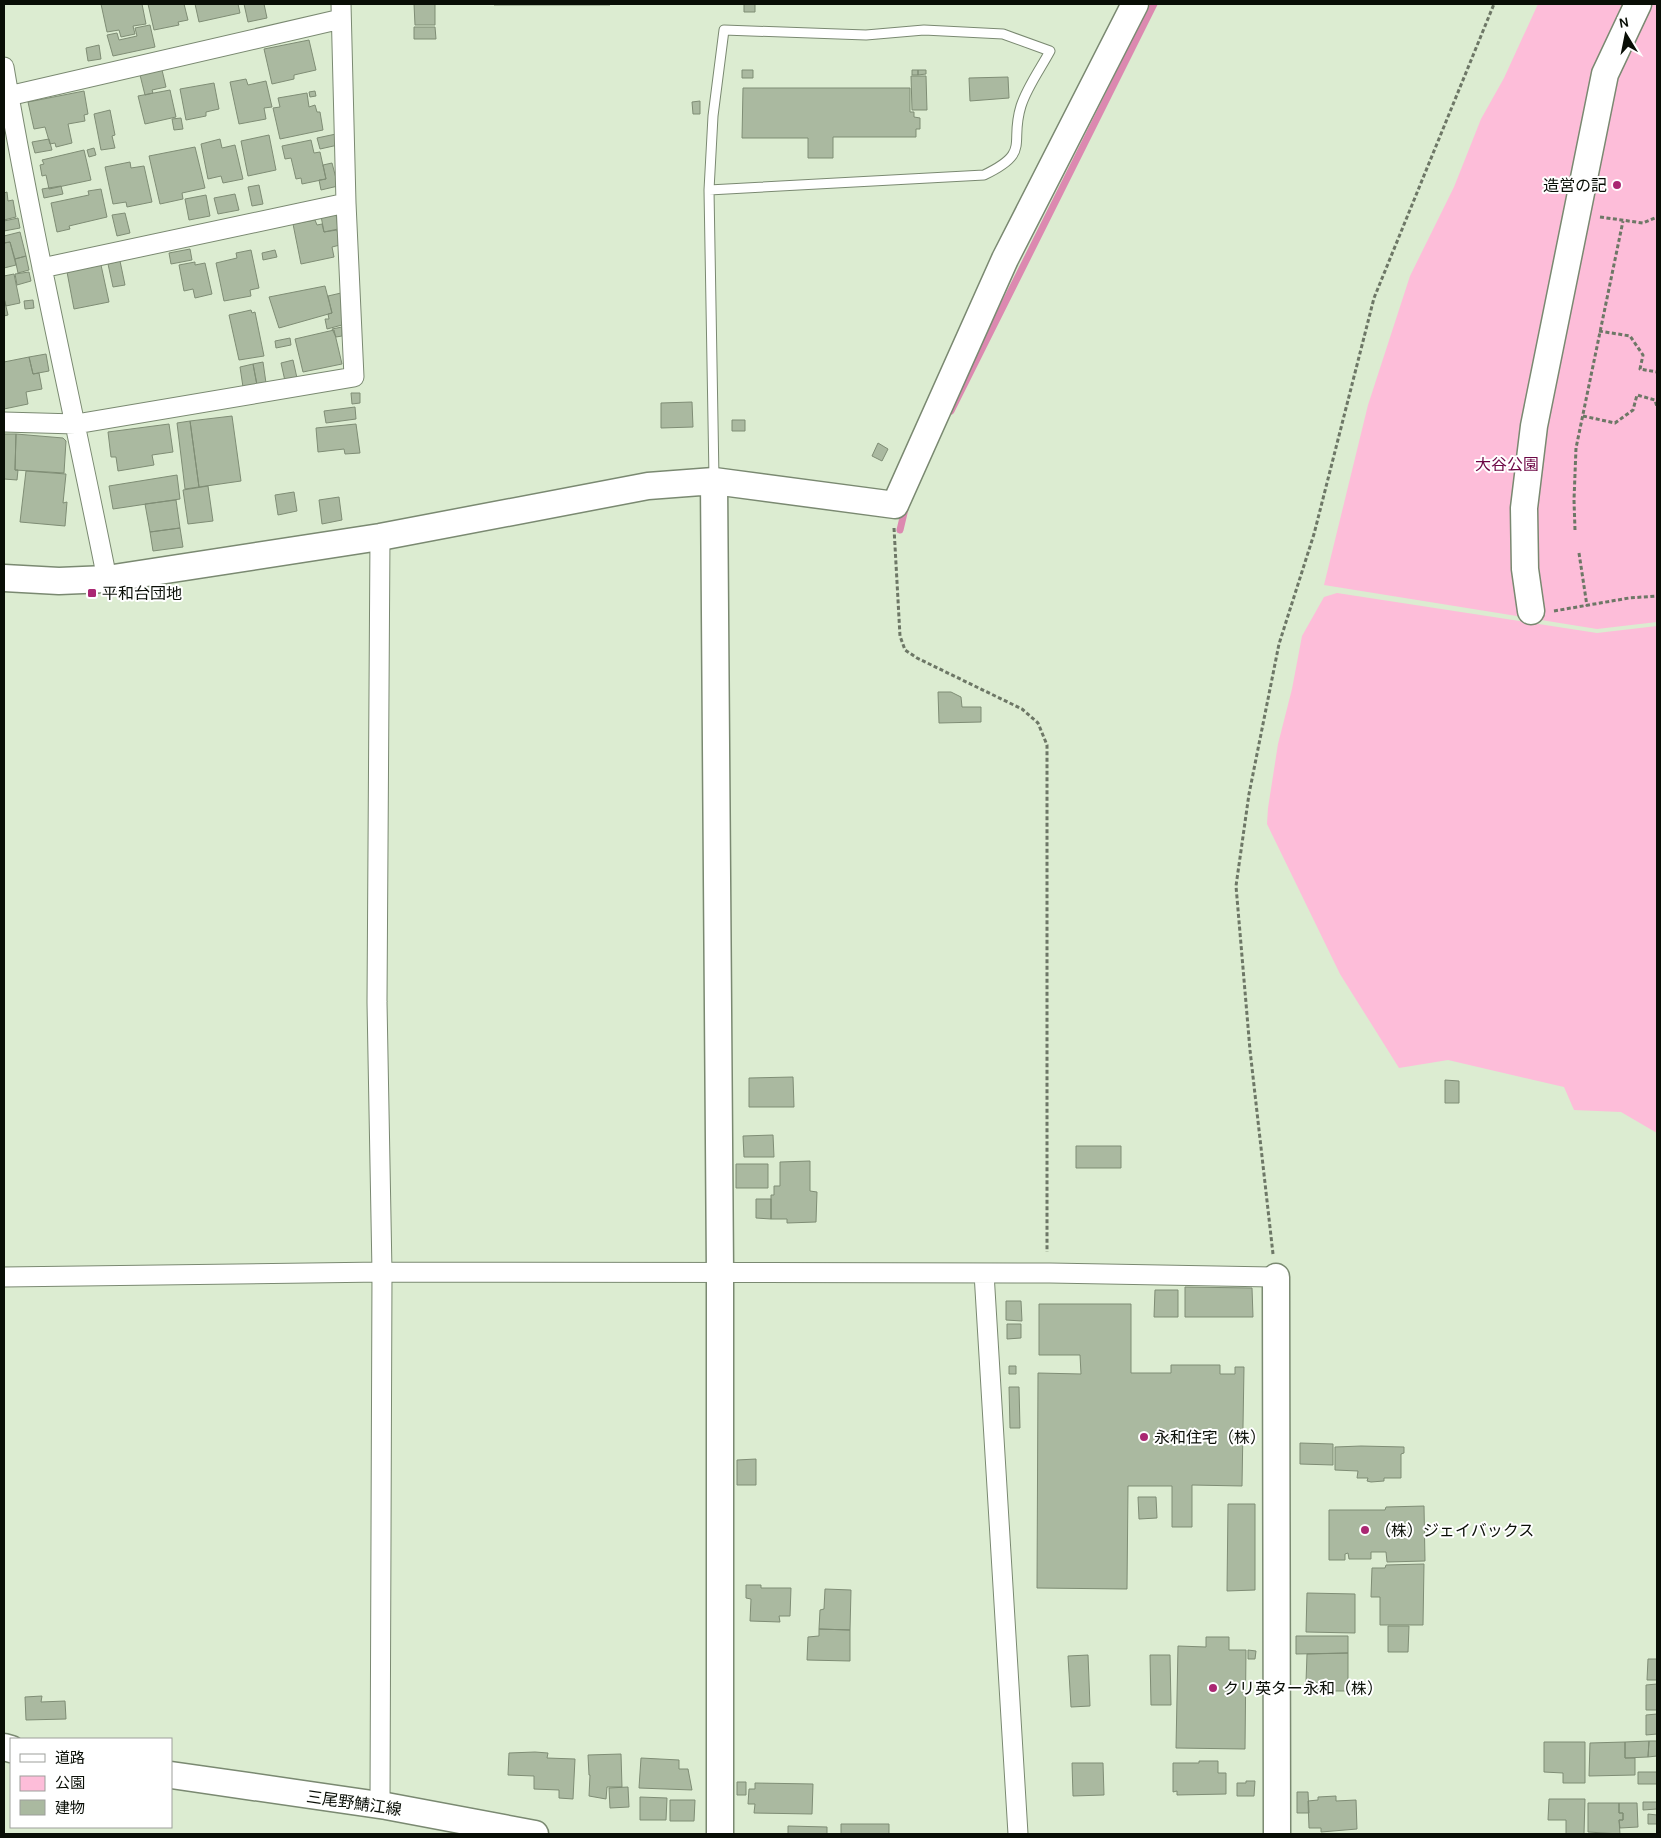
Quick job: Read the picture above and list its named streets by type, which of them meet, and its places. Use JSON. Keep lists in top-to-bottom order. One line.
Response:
{"streets":{"street":["三尾野鯖江線"]},"parks":["大谷公園"],"places":{"other":["造営の記","永和住宅（株）","（株）ジェイバックス","クリ英ター永和（株）"],"transit":["平和台団地"]},"legend":["道路","公園","建物"],"north":"top"}
